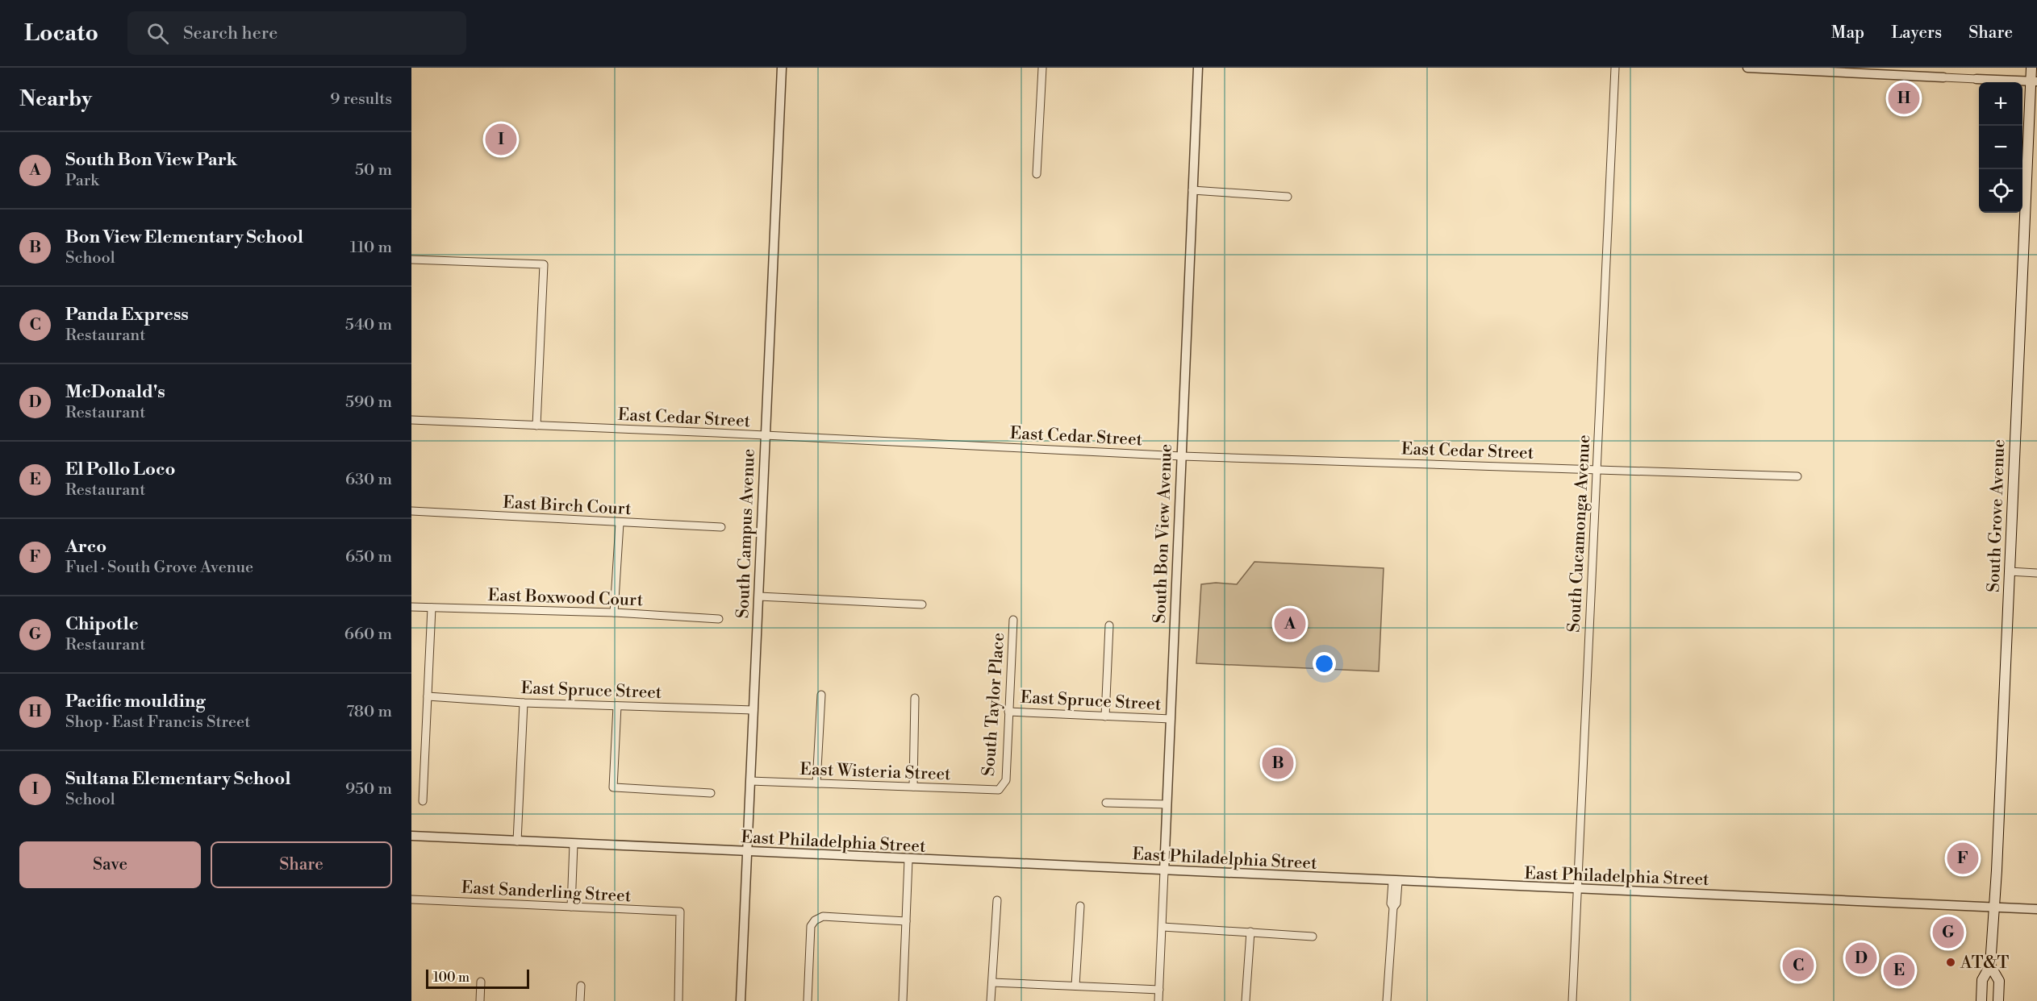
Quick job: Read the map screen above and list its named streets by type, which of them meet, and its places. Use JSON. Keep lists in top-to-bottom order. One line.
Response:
{"streets":{"main road":["South Grove Avenue"],"street":["East Cedar Street","East Birch Court","South Campus Avenue","South Bon View Avenue","South Cucamonga Avenue","East Boxwood Court","East Spruce Street","South Taylor Place","East Wisteria Street","East Philadelphia Street","East Sanderling Street"]},"crossings":[["East Cedar Street","South Campus Avenue"],["East Cedar Street","South Bon View Avenue"],["East Cedar Street","South Cucamonga Avenue"],["South Grove Avenue","East Philadelphia Street"],["South Campus Avenue","East Spruce Street"],["South Campus Avenue","East Wisteria Street"],["South Campus Avenue","East Philadelphia Street"],["South Bon View Avenue","East Spruce Street"],["South Bon View Avenue","East Philadelphia Street"],["South Cucamonga Avenue","East Philadelphia Street"],["East Spruce Street","South Taylor Place"],["South Taylor Place","East Wisteria Street"]],"places":["AT&T"],"scale_bar":"100 m","page":{"header":"Locato","search":"Search here","nav":["Map","Layers","Share"],"heading":["Nearby","9 results"],"pins":["H","I","A","B","F","G","D","C","E"],"map_buttons":["+","−"],"list":[{"mark":"A","name":"South Bon View Park","note":"Park","value":"50 m"},{"mark":"B","name":"Bon View Elementary School","note":"School","value":"110 m"},{"mark":"C","name":"Panda Express","note":"Restaurant","value":"540 m"},{"mark":"D","name":"McDonald's","note":"Restaurant","value":"590 m"},{"mark":"E","name":"El Pollo Loco","note":"Restaurant","value":"630 m"},{"mark":"F","name":"Arco","note":"Fuel · South Grove Avenue","value":"650 m"},{"mark":"G","name":"Chipotle","note":"Restaurant","value":"660 m"},{"mark":"H","name":"Pacific moulding","note":"Shop · East Francis Street","value":"780 m"},{"mark":"I","name":"Sultana Elementary School","note":"School","value":"950 m"}],"buttons":["Save","Share"],"scale":"100 m"}}
